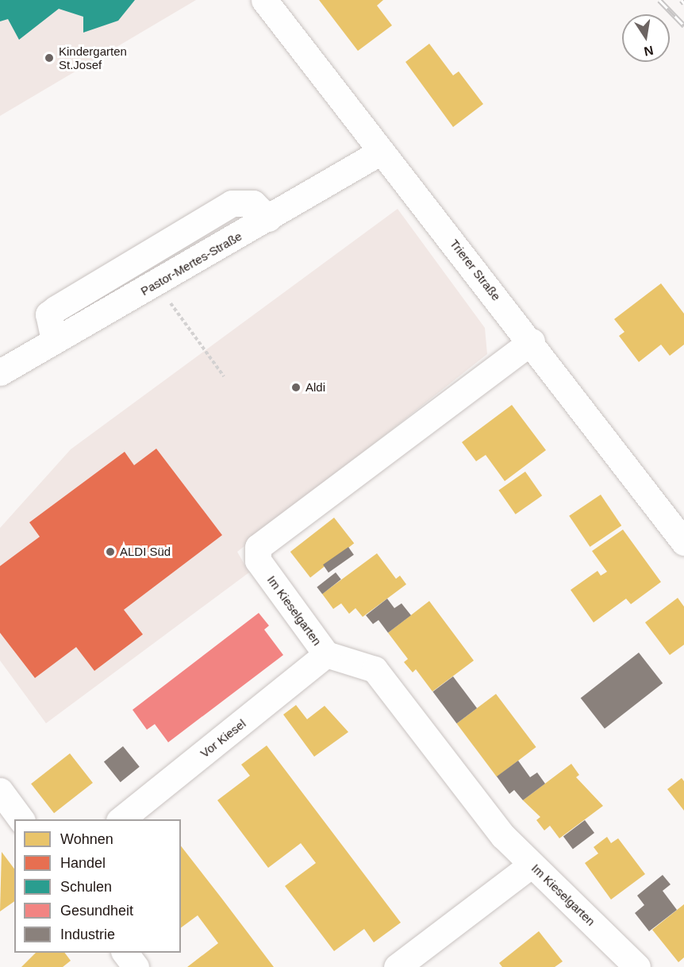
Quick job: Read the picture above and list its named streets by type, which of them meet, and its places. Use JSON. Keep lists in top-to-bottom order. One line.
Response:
{"streets":{"street":["Pastor-Mertes-Straße","Trierer Straße","Im Kieselgarten","Vor Kiesel"]},"crossings":[["Pastor-Mertes-Straße","Trierer Straße"],["Trierer Straße","Im Kieselgarten"],["Im Kieselgarten","Vor Kiesel"]],"places":["Kindergarten St.Josef","Aldi","ALDI Süd"],"legend":["Wohnen","Handel","Schulen","Gesundheit","Industrie"],"north":"bottom"}
